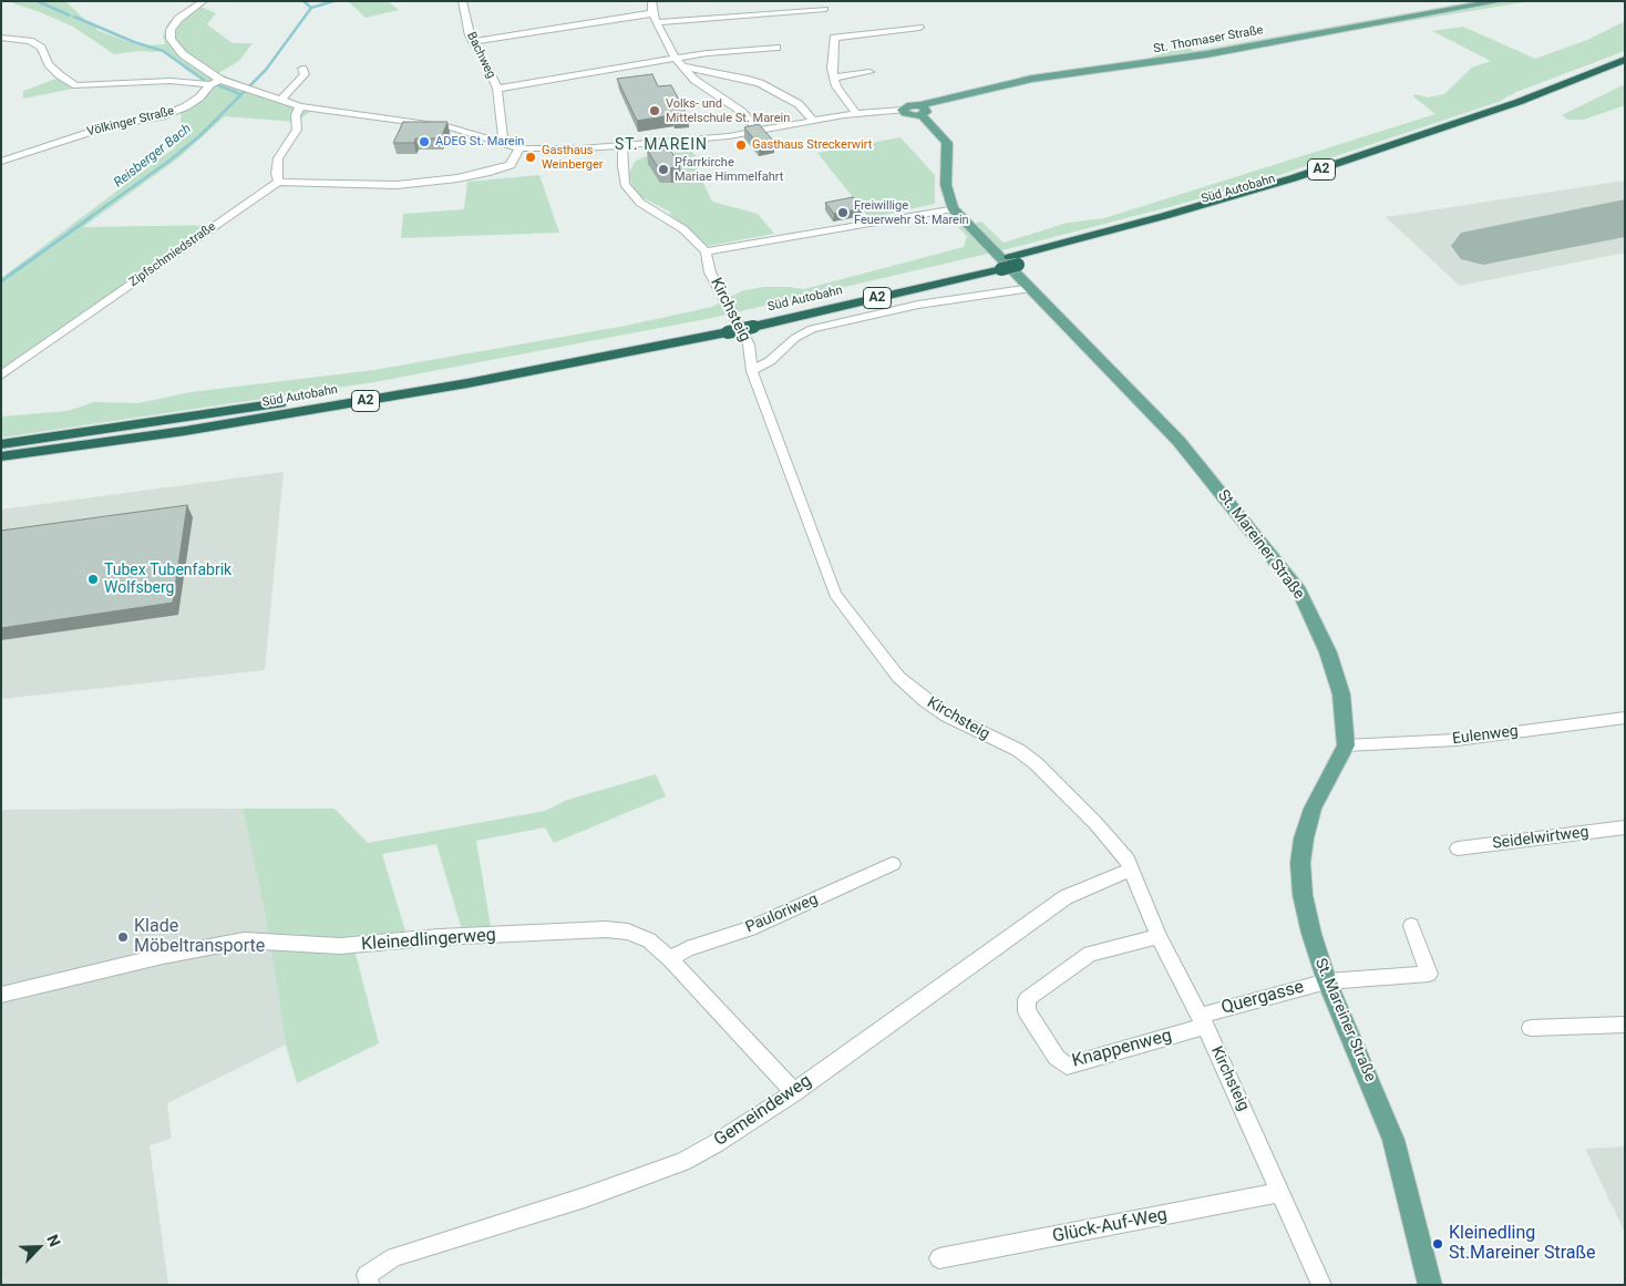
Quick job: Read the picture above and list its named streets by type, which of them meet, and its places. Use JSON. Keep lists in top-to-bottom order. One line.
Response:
{"streets":{"highway":["A2","Süd Autobahn"],"main road":["St. Thomaser Straße","St. Mareiner Straße"],"street":["Bachweg","Völkinger Straße","Zipfschmiedstraße","Kirchsteig","Eulenweg","Seidelwirtweg","Pauloriweg","Kleinedlingerweg","Quergasse","Knappenweg","Gemeindeweg","Glück-Auf-Weg"]},"crossings":[["Kirchsteig","Quergasse"],["Kirchsteig","Knappenweg"],["Kirchsteig","Gemeindeweg"],["Kirchsteig","Glück-Auf-Weg"],["St. Mareiner Straße","Eulenweg"],["St. Mareiner Straße","Quergasse"],["Pauloriweg","Kleinedlingerweg"],["Kleinedlingerweg","Gemeindeweg"],["Quergasse","Knappenweg"]],"districts":["ST. MAREIN"],"water":["Reisberger Bach"],"places":["Volks- und Mittelschule St. Marein","ADEG St. Marein","Gasthaus Streckerwirt","Gasthaus Weinberger","Pfarrkirche Mariae Himmelfahrt","Freiwillige Feuerwehr St. Marein","Tubex Tubenfabrik Wolfsberg","Klade Möbeltransporte","Kleinedling St.Mareiner Straße"],"north":"top right"}
